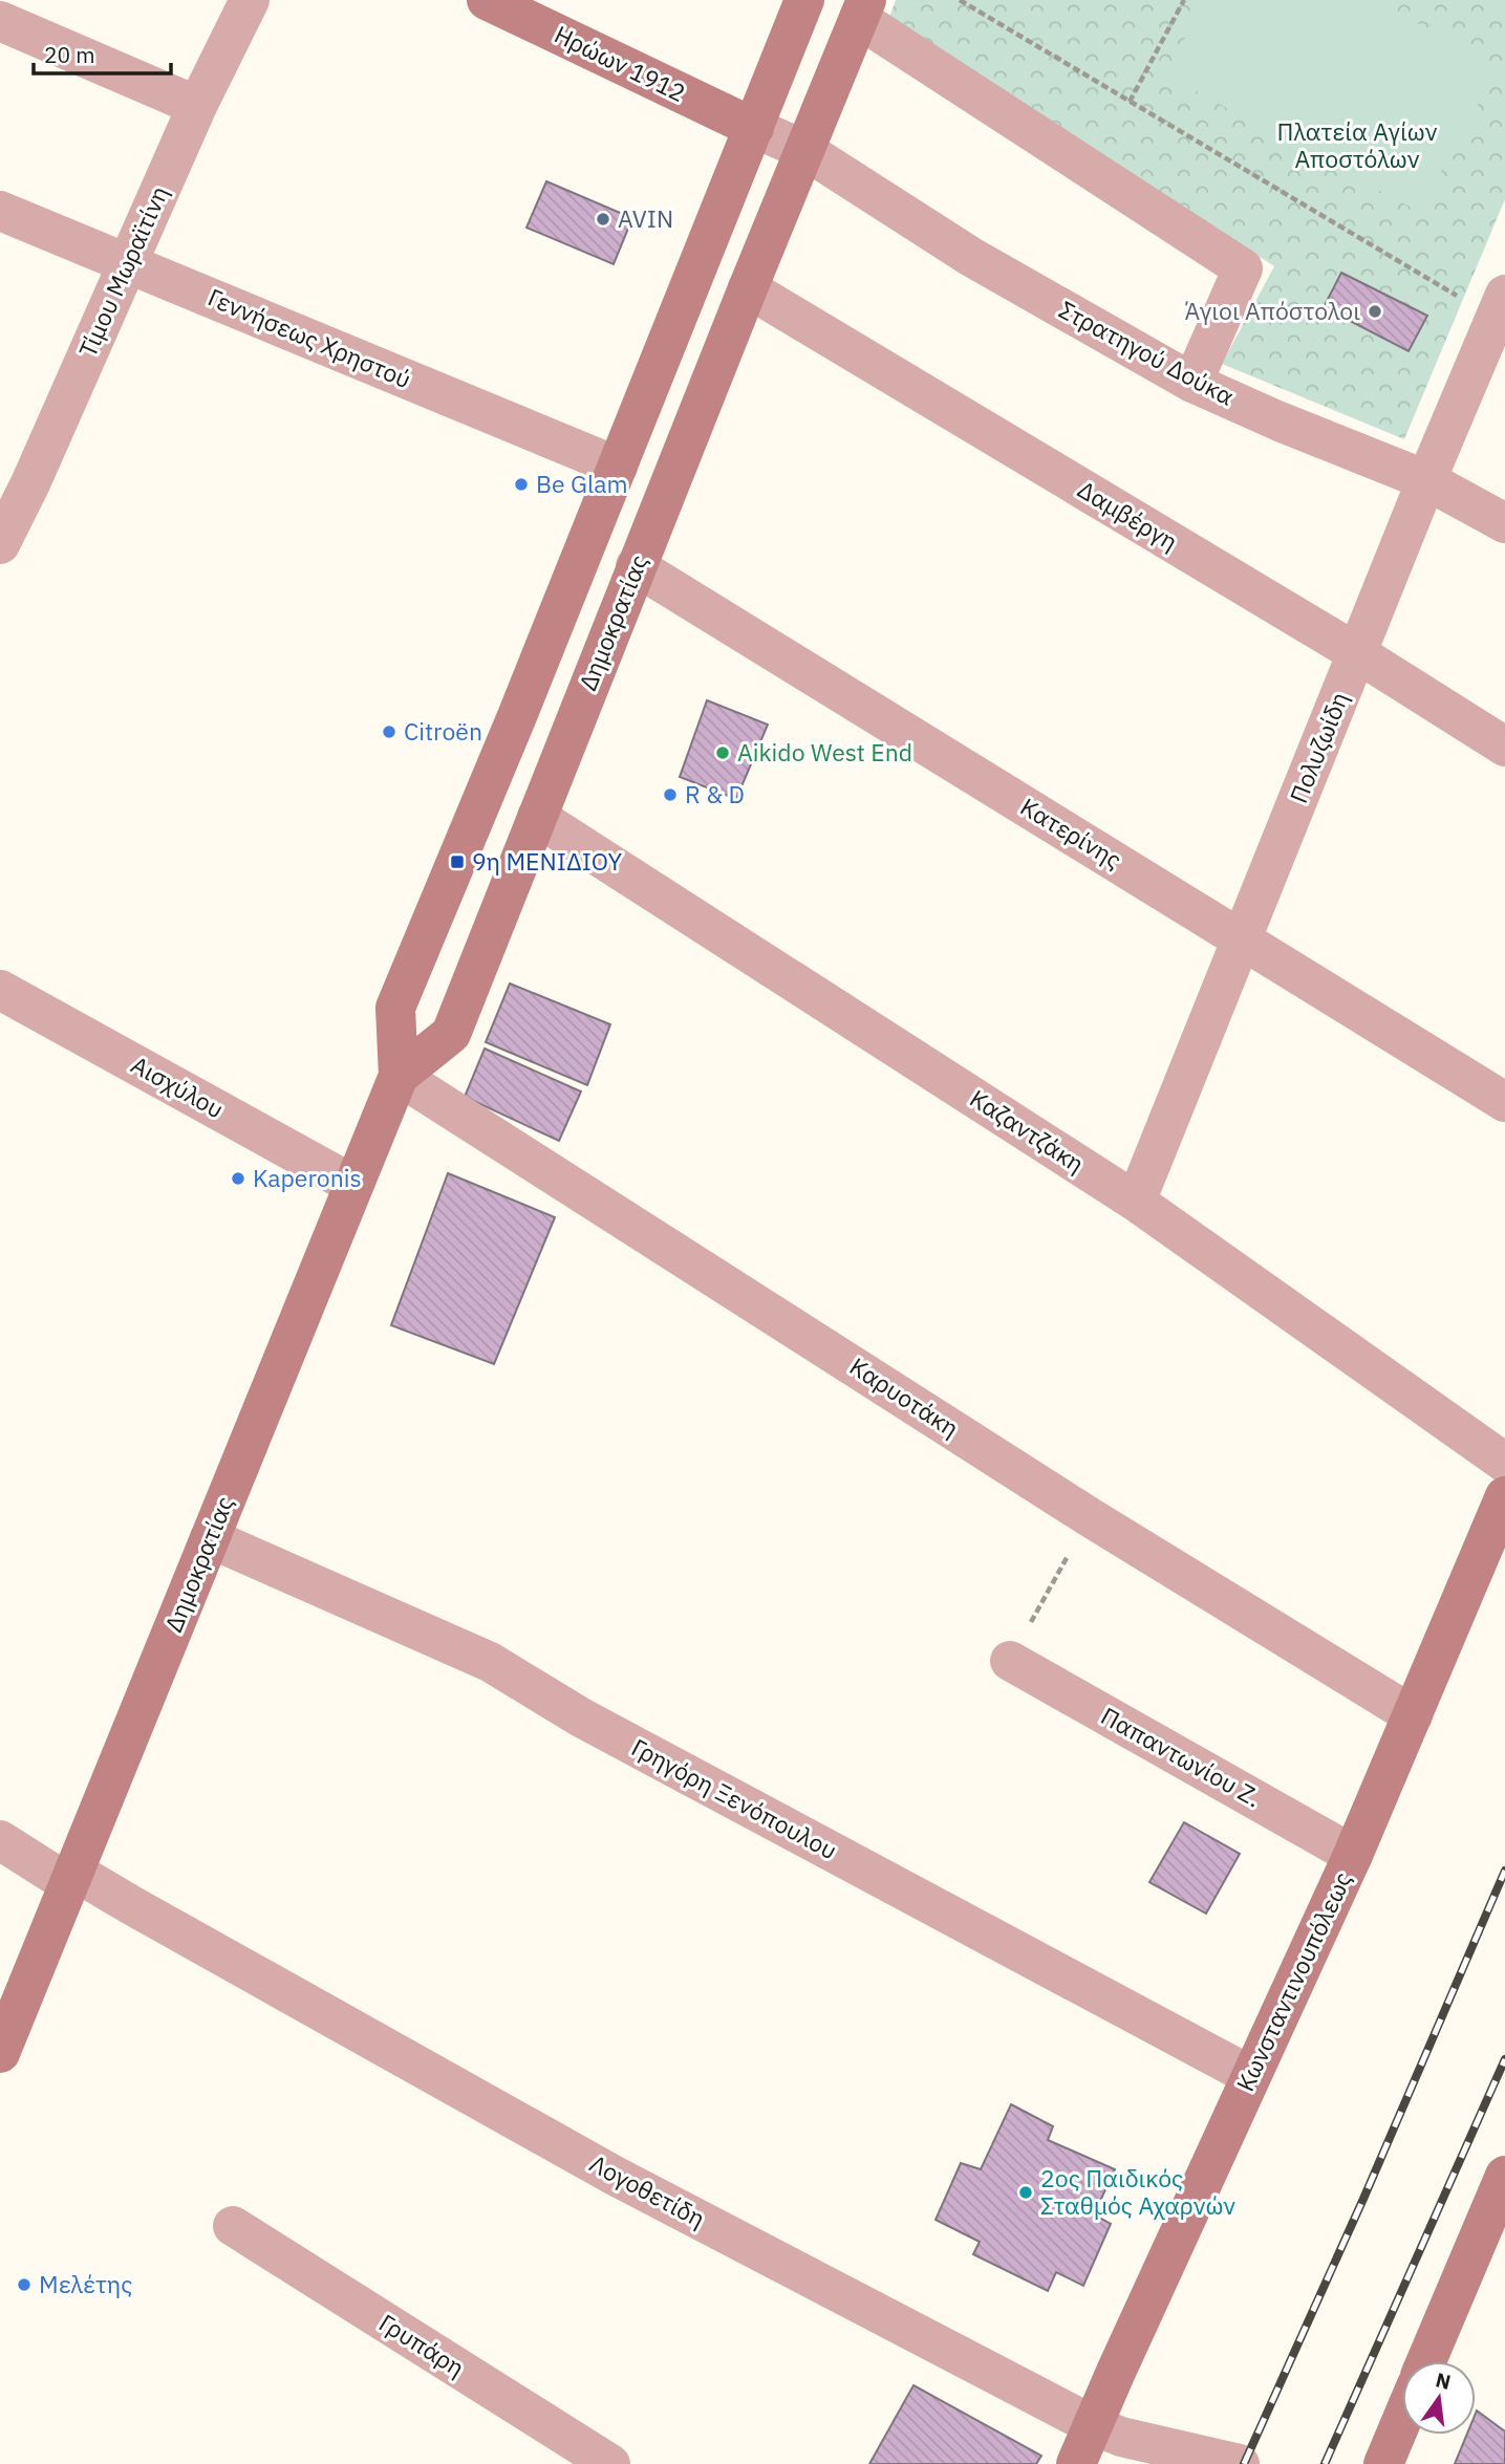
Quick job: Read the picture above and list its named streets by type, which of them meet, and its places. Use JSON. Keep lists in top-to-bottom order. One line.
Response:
{"streets":{"main road":["Ηρώων 1912","Δημοκρατίας","Κωνσταντινουπόλεως"],"street":["Τίμου Μωραϊτίνη","Γεννήσεως Χρηστού","Στρατηγού Δούκα","Δαμβέργη","Πολυζωίδη","Κατερίνης","Αισχύλου","Καζαντζάκη","Καρυοτάκη","Παπαντωνίου Ζ.","Γρηγόρη Ξενόπουλου","Λογοθετίδη","Γρυπάρη"]},"crossings":[["Ηρώων 1912","Δημοκρατίας"],["Τίμου Μωραϊτίνη","Γεννήσεως Χρηστού"],["Γεννήσεως Χρηστού","Δημοκρατίας"],["Στρατηγού Δούκα","Δημοκρατίας"],["Στρατηγού Δούκα","Πολυζωίδη"],["Δαμβέργη","Δημοκρατίας"],["Δαμβέργη","Πολυζωίδη"],["Δημοκρατίας","Κατερίνης"],["Δημοκρατίας","Αισχύλου"],["Δημοκρατίας","Καζαντζάκη"],["Δημοκρατίας","Καρυοτάκη"],["Δημοκρατίας","Γρηγόρη Ξενόπουλου"],["Δημοκρατίας","Λογοθετίδη"],["Πολυζωίδη","Κατερίνης"],["Πολυζωίδη","Καζαντζάκη"],["Καρυοτάκη","Κωνσταντινουπόλεως"],["Παπαντωνίου Ζ.","Κωνσταντινουπόλεως"],["Γρηγόρη Ξενόπουλου","Κωνσταντινουπόλεως"],["Κωνσταντινουπόλεως","Λογοθετίδη"]],"parks":["Πλατεία Αγίων Αποστόλων"],"places":{"other":["AVIN","Άγιοι Απόστολοι","Be Glam","Citroën","Aikido West End","R & D","Kaperonis","2ος Παιδικός Σταθμός Αχαρνών","Μελέτης"],"transit":["9η ΜΕΝΙΔΙΟΥ"]},"scale_bar":"20 m","north":"top"}
